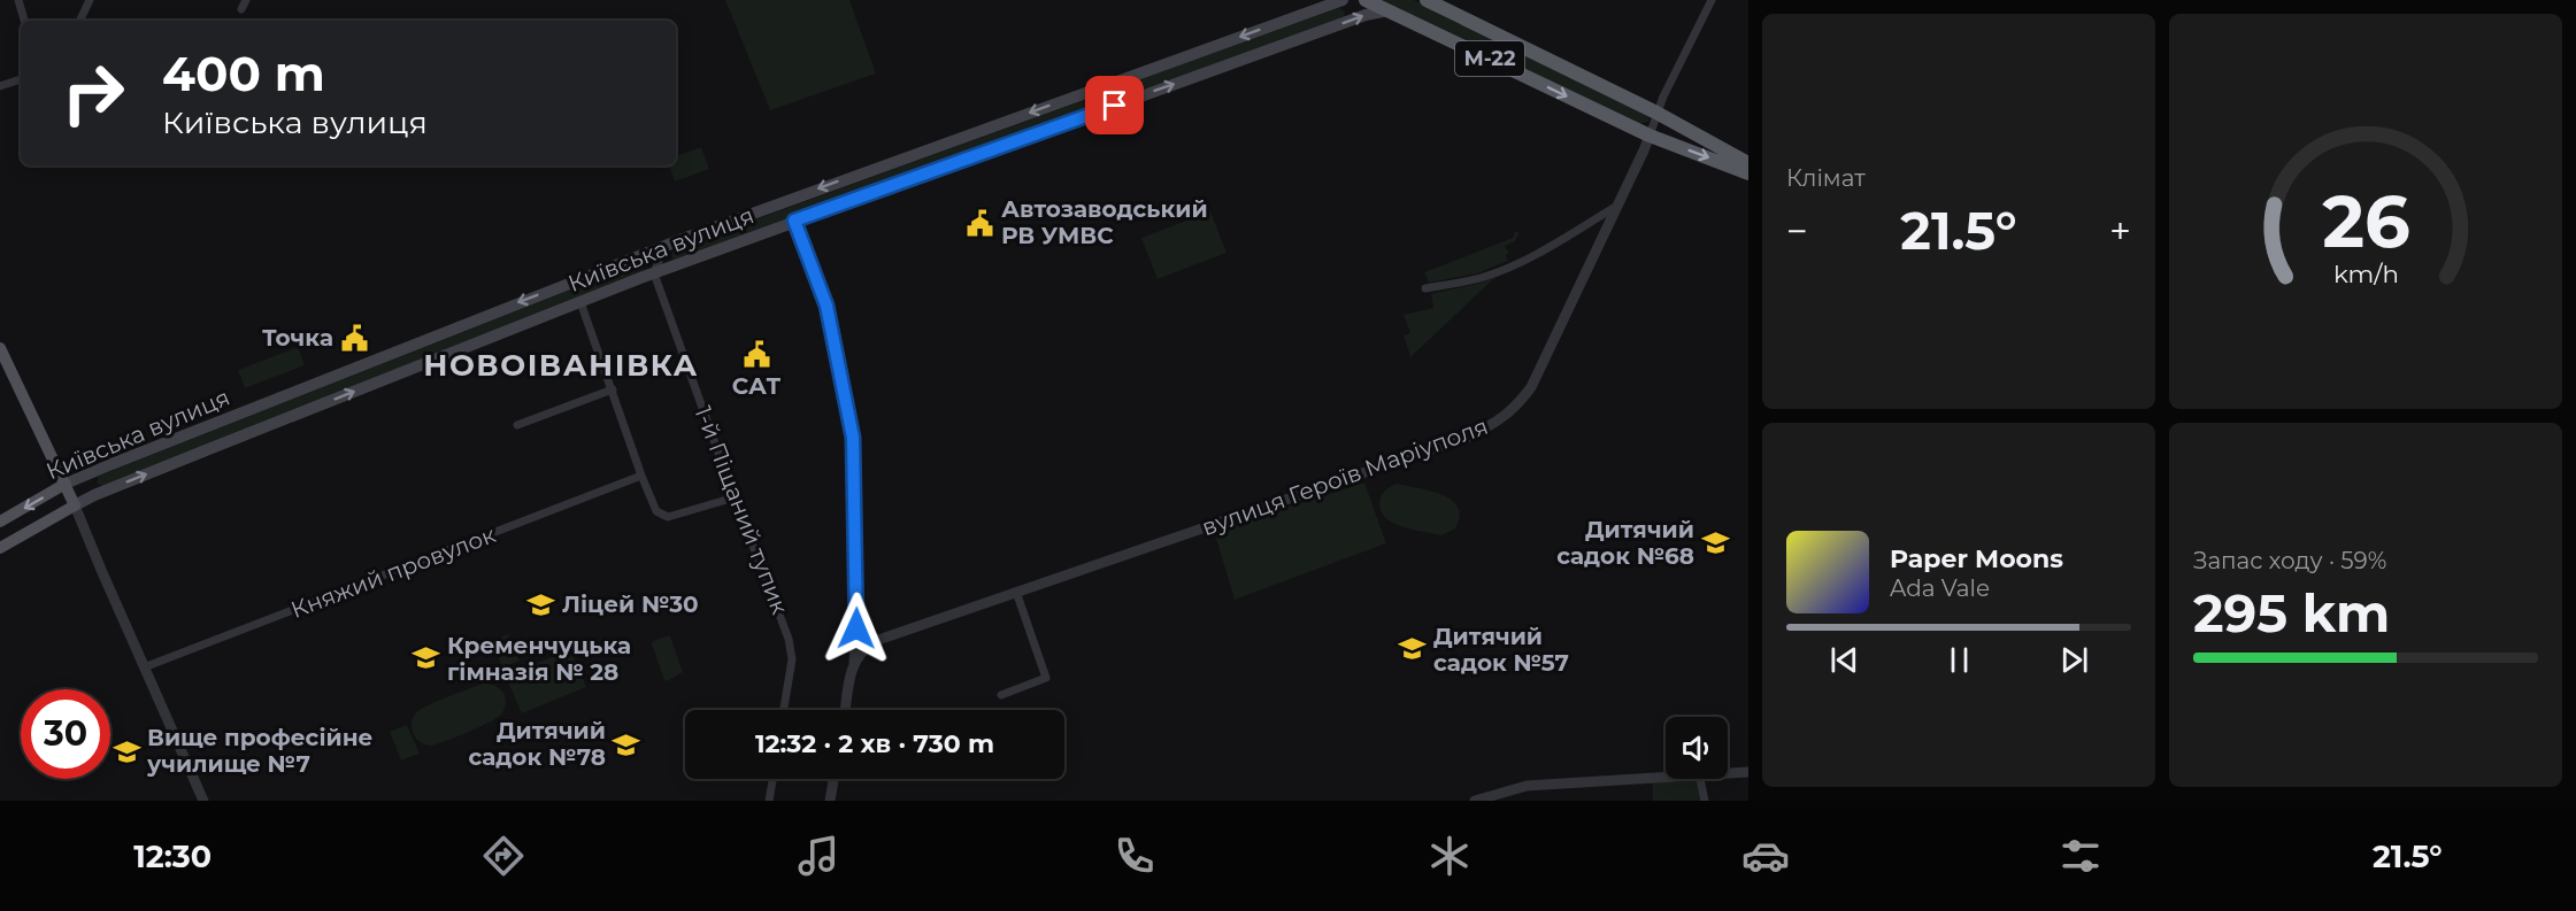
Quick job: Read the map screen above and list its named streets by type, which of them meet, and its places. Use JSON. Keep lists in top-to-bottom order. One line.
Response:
{"streets":{"highway":["М-22"],"main road":["Київська вулиця"],"street":["вулиця Героїв Маріуполя","1-й Піщаний тупик","Княжий провулок"]},"crossings":[["М-22","Київська вулиця"],["М-22","вулиця Героїв Маріуполя"],["Київська вулиця","1-й Піщаний тупик"]],"districts":["НОВОІВАНІВКА"],"places":{"public building":["Автозаводський РВ УМВС","Точка","САТ"],"school or university":["Дитячий садок №68","Ліцей №30","Дитячий садок №57","Кременчуцька гімназія № 28","Дитячий садок №78","Вище професійне училище №7"]},"page":{"tile":["Клімат",["Запас ходу · 59%","295 km"]],"turn":["400 m","Київська вулиця"],"heat":["−","21.5°","+"],"song":["Paper Moons","Ada Vale"],"limit":"30","trip":"12:32 · 2 хв · 730 m","tabs":["12:30","21.5°"],"gauge":["26","km/h"]}}
